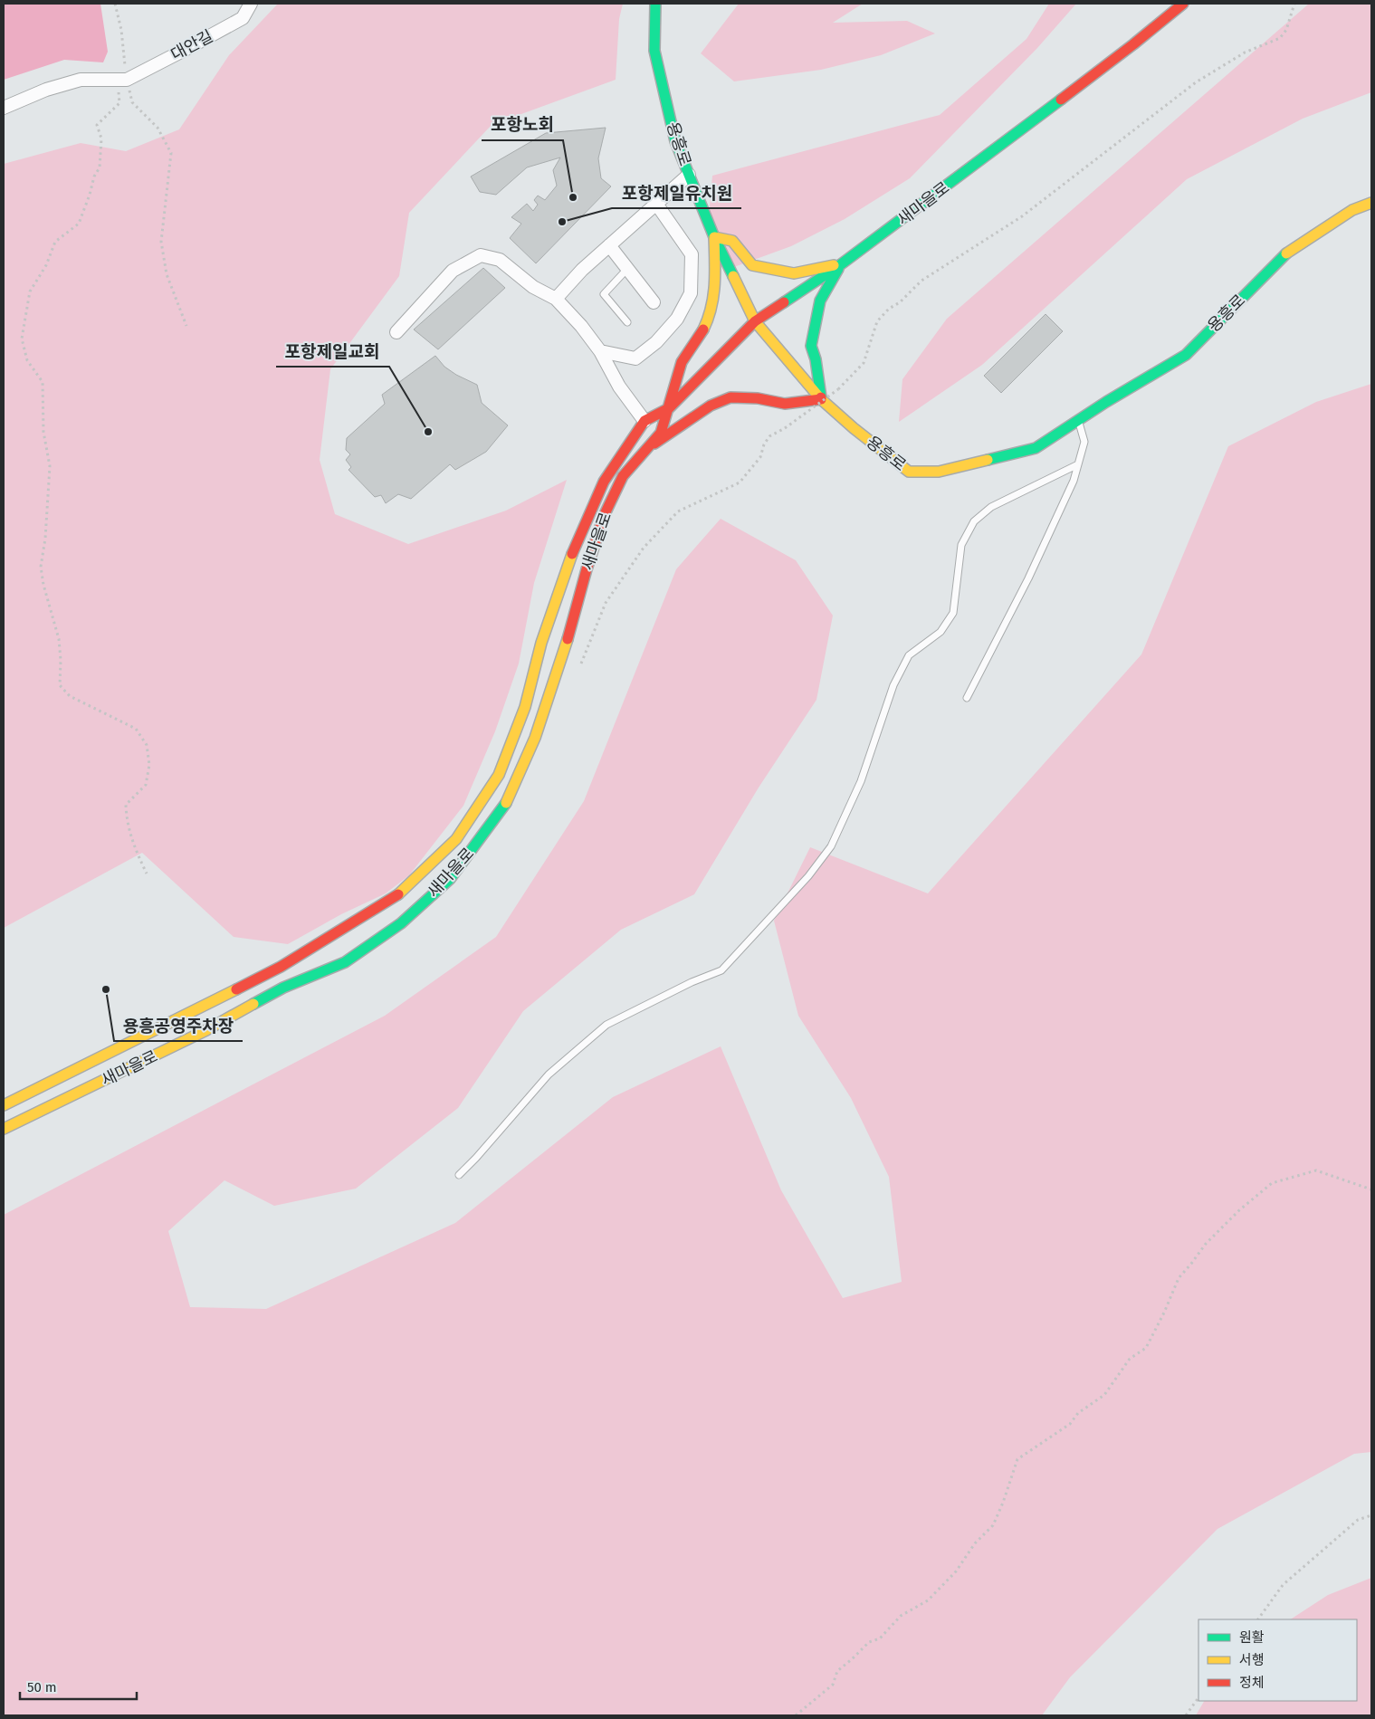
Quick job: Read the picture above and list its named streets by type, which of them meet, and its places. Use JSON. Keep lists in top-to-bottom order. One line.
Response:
{"streets":{"main road":["용흥로","새마을로"],"street":["대안길"]},"crossings":[["용흥로","새마을로"]],"places":["포항노회","포항제일유치원","포항제일교회","용흥공영주차장"],"legend":["원활","서행","정체"],"scale_bar":"50 m"}
